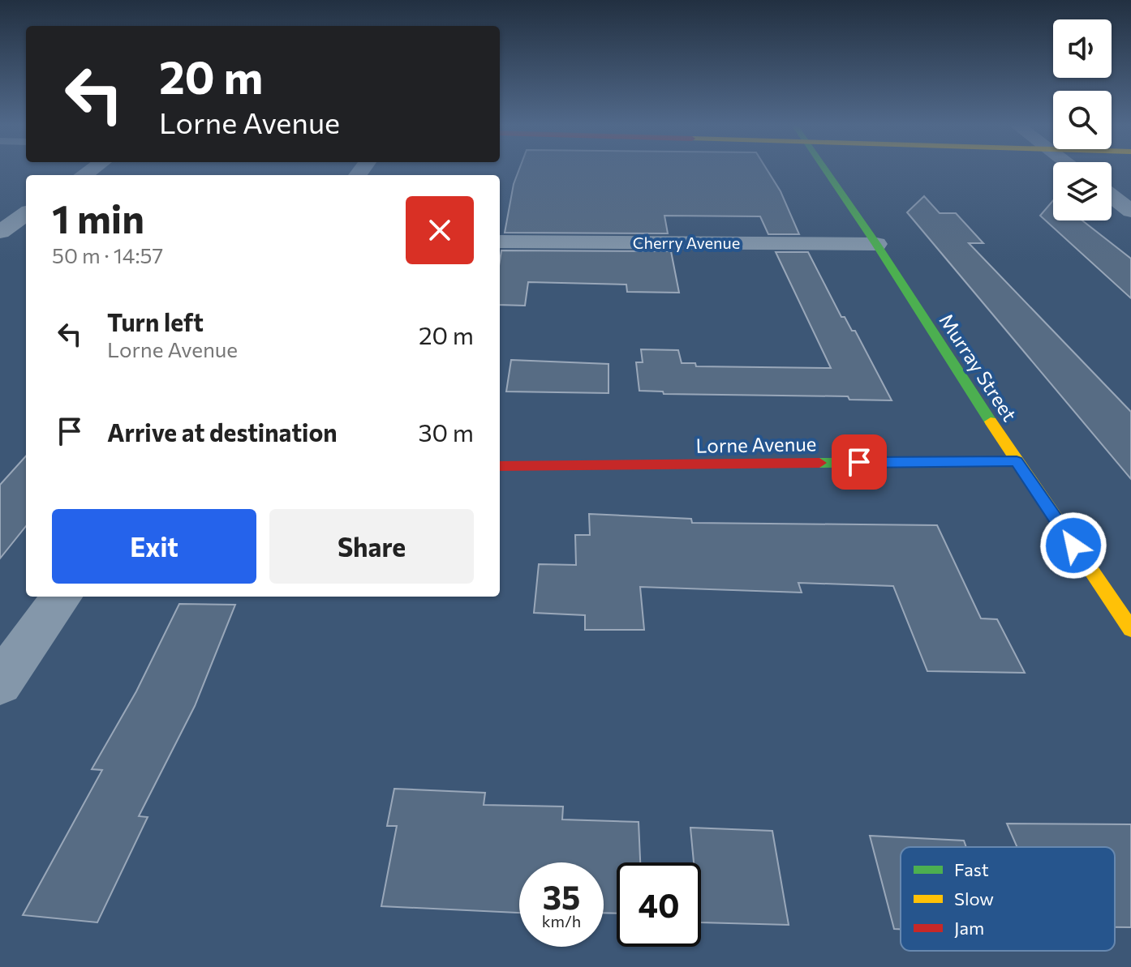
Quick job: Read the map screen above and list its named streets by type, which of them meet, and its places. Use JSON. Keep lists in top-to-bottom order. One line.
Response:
{"streets":{"street":["Cherry Avenue","Murray Street","Lorne Avenue"]},"crossings":[["Cherry Avenue","Murray Street"],["Murray Street","Lorne Avenue"]],"legend":["Fast","Slow","Jam"],"page":{"turn":["20 m","Lorne Avenue"],"heading":["1 min","50 m · 14:57"],"list":[{"name":"Turn left","note":"Lorne Avenue","value":"20 m"},{"name":"Arrive at destination","value":"30 m"}],"buttons":["Exit","Share"],"speed":"35 km/h","limit":"40"}}
